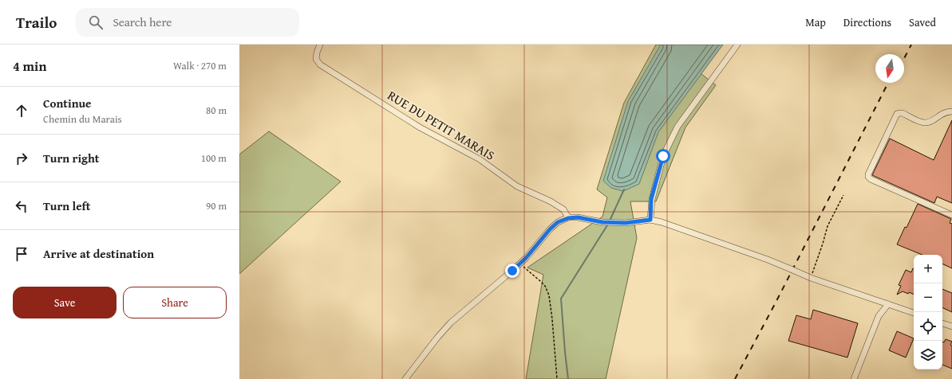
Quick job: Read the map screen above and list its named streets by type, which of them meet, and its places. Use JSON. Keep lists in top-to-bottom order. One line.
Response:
{"streets":{"street":["RUE DU PETIT MARAIS"]},"north":"bottom","page":{"header":"Trailo","search":"Search here","nav":["Map","Directions","Saved"],"heading":["4 min","Walk · 270 m"],"list":[["Continue","Chemin du Marais","80 m"],["Turn right","100 m"],["Turn left","90 m"],"Arrive at destination"],"map_buttons":["+","−"],"buttons":["Save","Share"]}}
